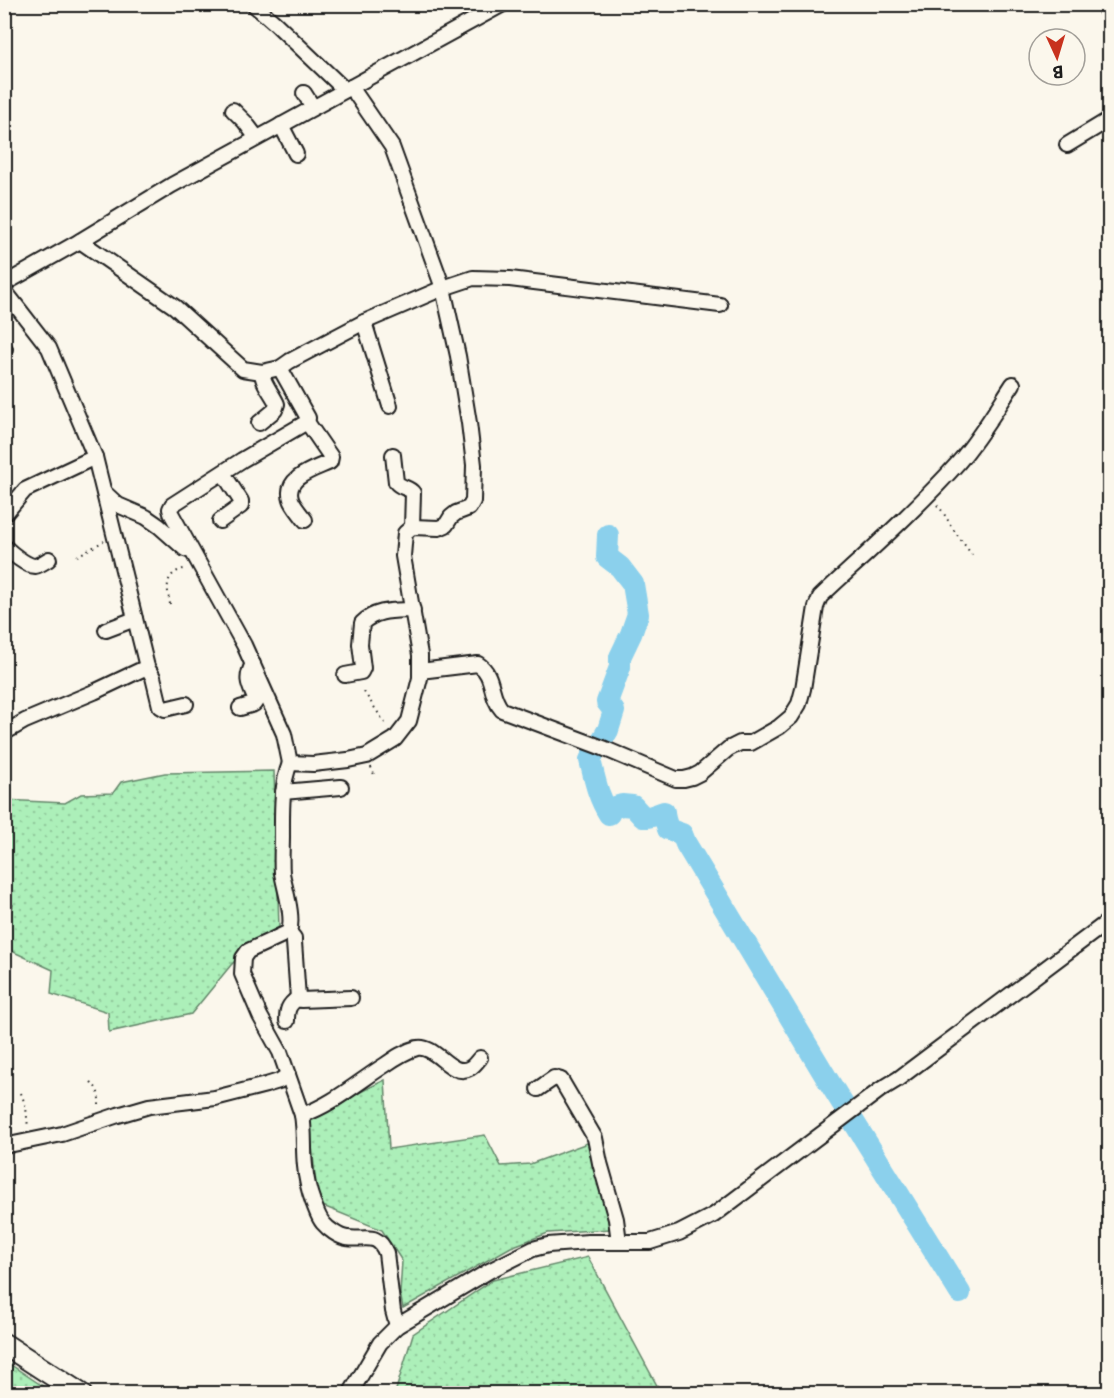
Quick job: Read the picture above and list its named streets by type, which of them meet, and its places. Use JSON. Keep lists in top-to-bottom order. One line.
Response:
{"north":"bottom"}
